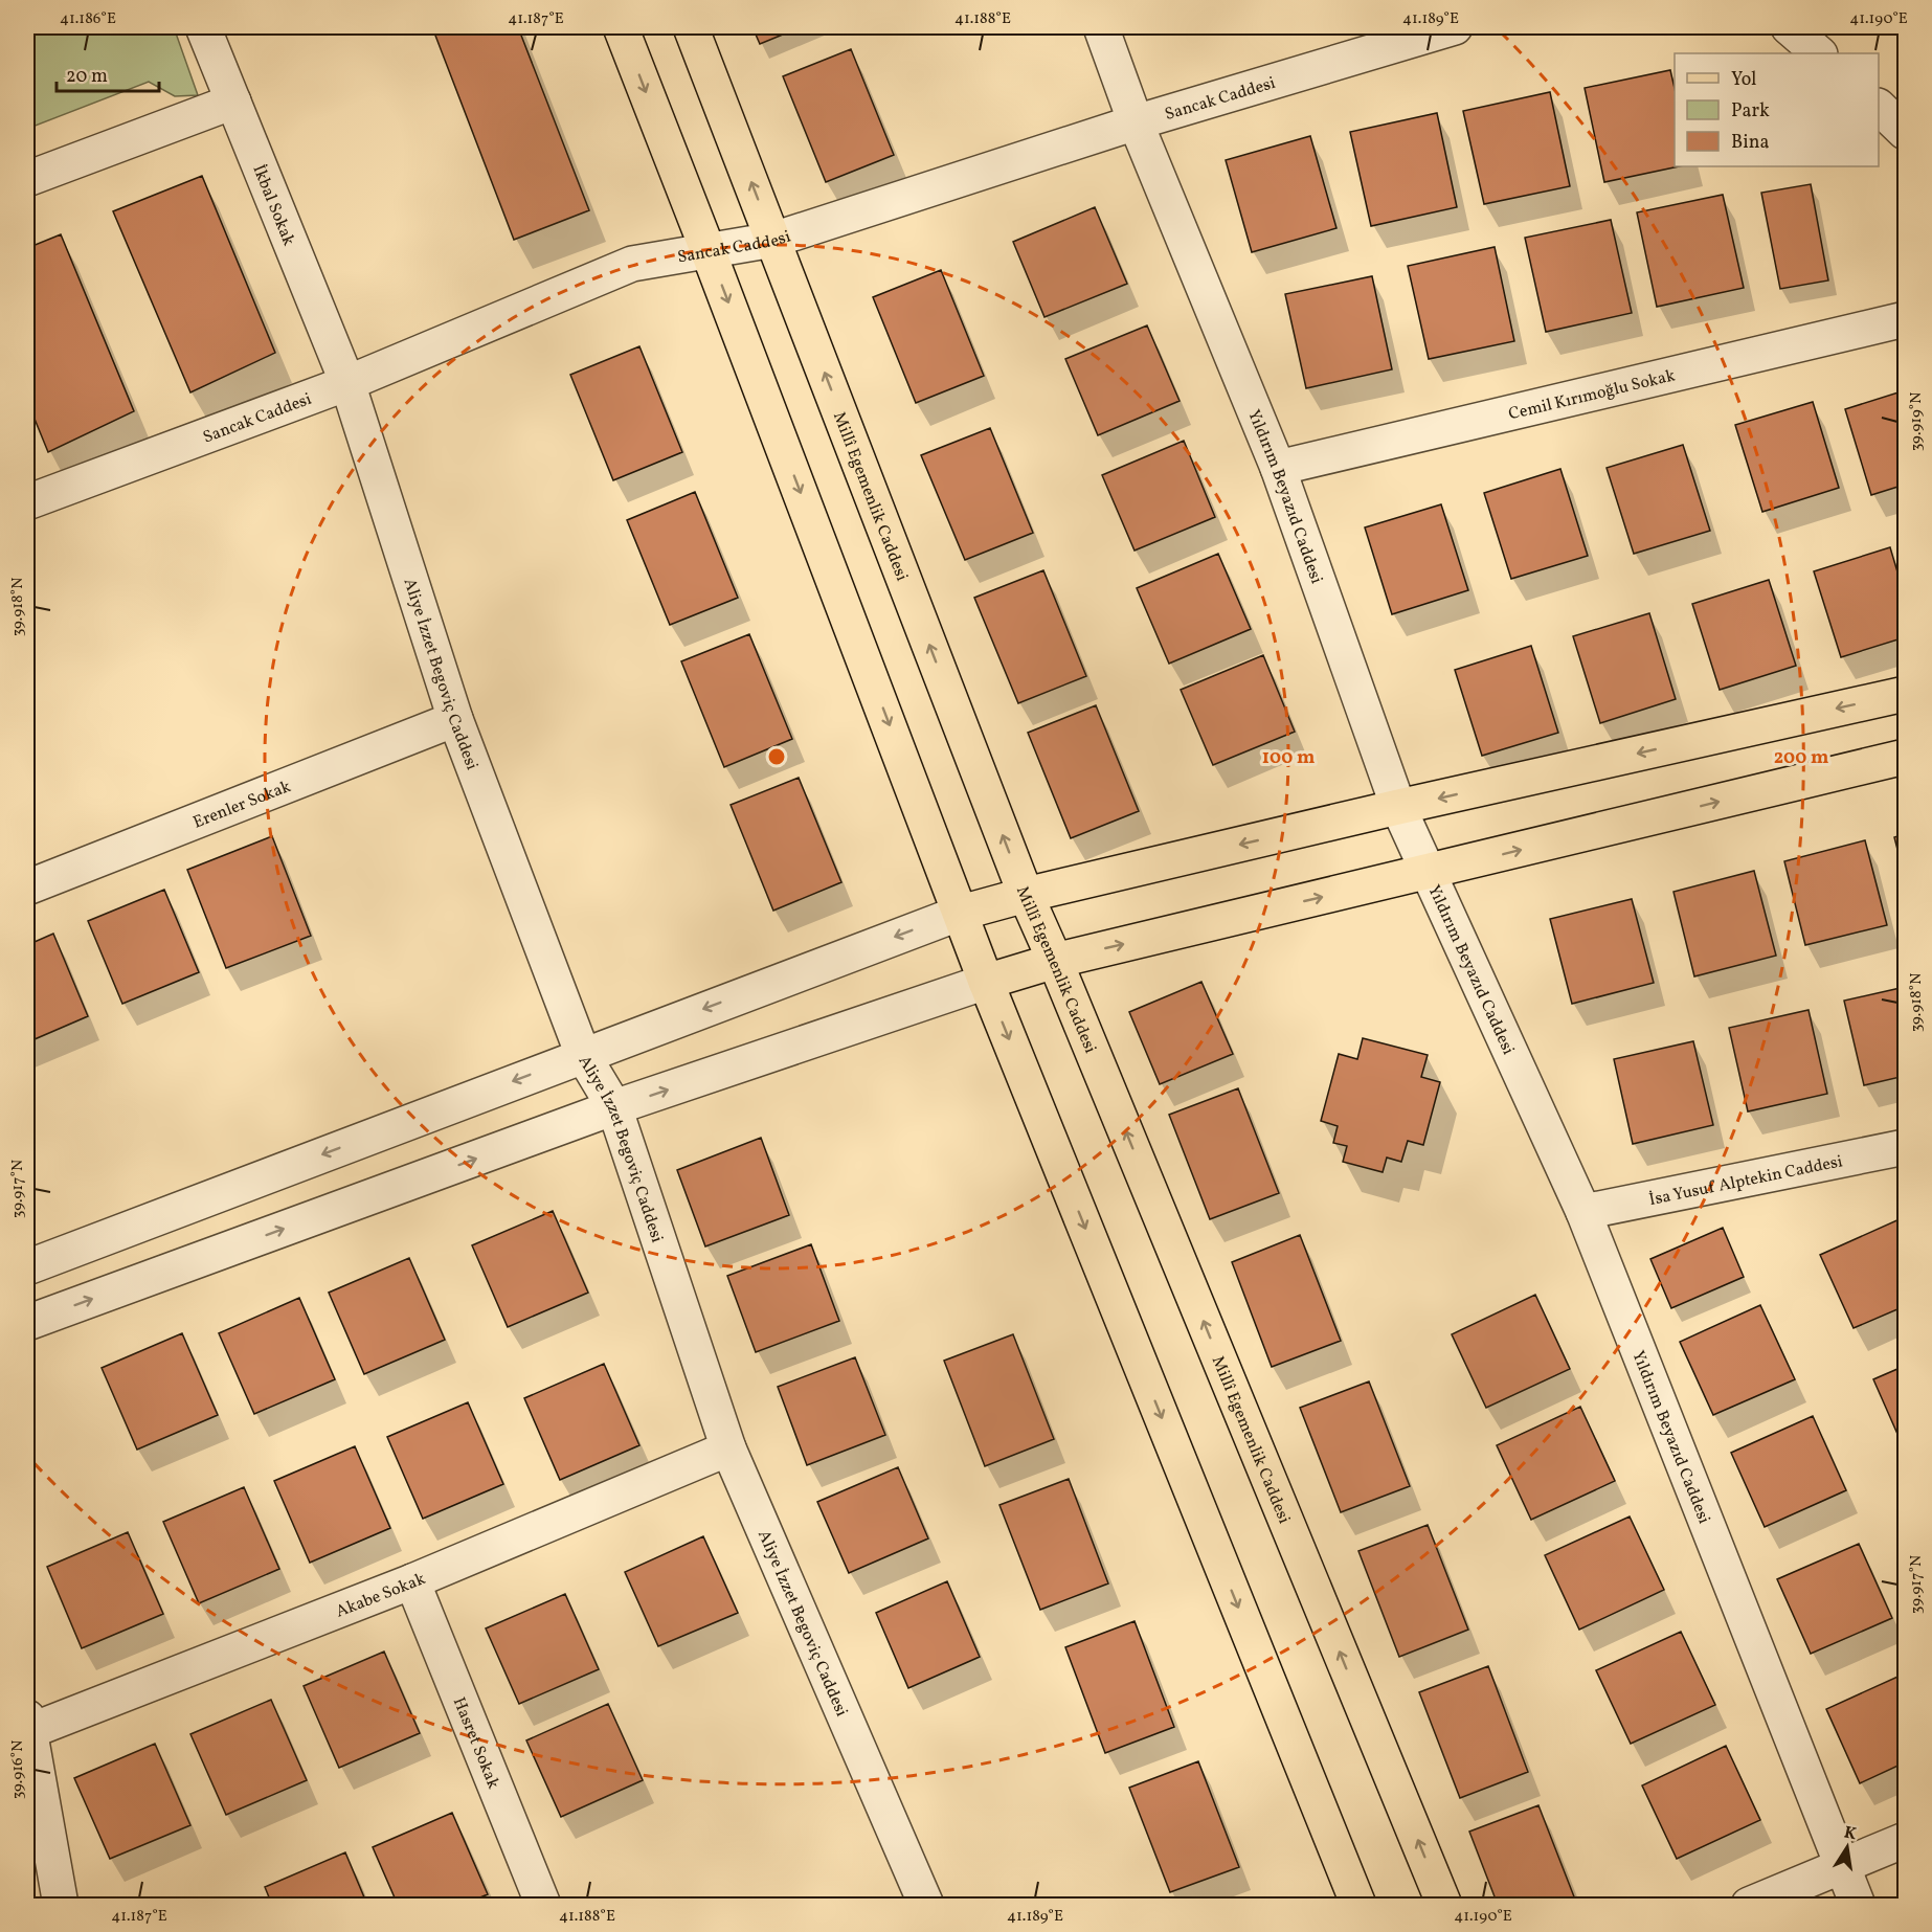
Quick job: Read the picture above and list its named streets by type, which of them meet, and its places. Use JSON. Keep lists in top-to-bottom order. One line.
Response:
{"streets":{"main road":["Millî Egemenlik Caddesi"],"street":["Sancak Caddesi","İkbal Sokak","Cemil Kırımoğlu Sokak","Yıldırım Beyazıd Caddesi","Aliye İzzet Begoviç Caddesi","Erenler Sokak","İsa Yusuf Alptekin Caddesi","Akabe Sokak","Hasret Sokak"]},"crossings":[["Sancak Caddesi","İkbal Sokak"],["Sancak Caddesi","Millî Egemenlik Caddesi"],["Sancak Caddesi","Yıldırım Beyazıd Caddesi"],["Sancak Caddesi","Aliye İzzet Begoviç Caddesi"],["İkbal Sokak","Aliye İzzet Begoviç Caddesi"],["Cemil Kırımoğlu Sokak","Yıldırım Beyazıd Caddesi"],["Yıldırım Beyazıd Caddesi","İsa Yusuf Alptekin Caddesi"],["Aliye İzzet Begoviç Caddesi","Erenler Sokak"],["Aliye İzzet Begoviç Caddesi","Akabe Sokak"],["Akabe Sokak","Hasret Sokak"]],"legend":["Yol","Park","Bina"],"scale_bar":"20 m","north":"top","coordinates":["41.186°E","41.187°E","41.188°E","41.189°E","41.190°E","39.919°N","39.918°N","39.917°N","39.916°N"],"rings":["100 m","200 m"]}
